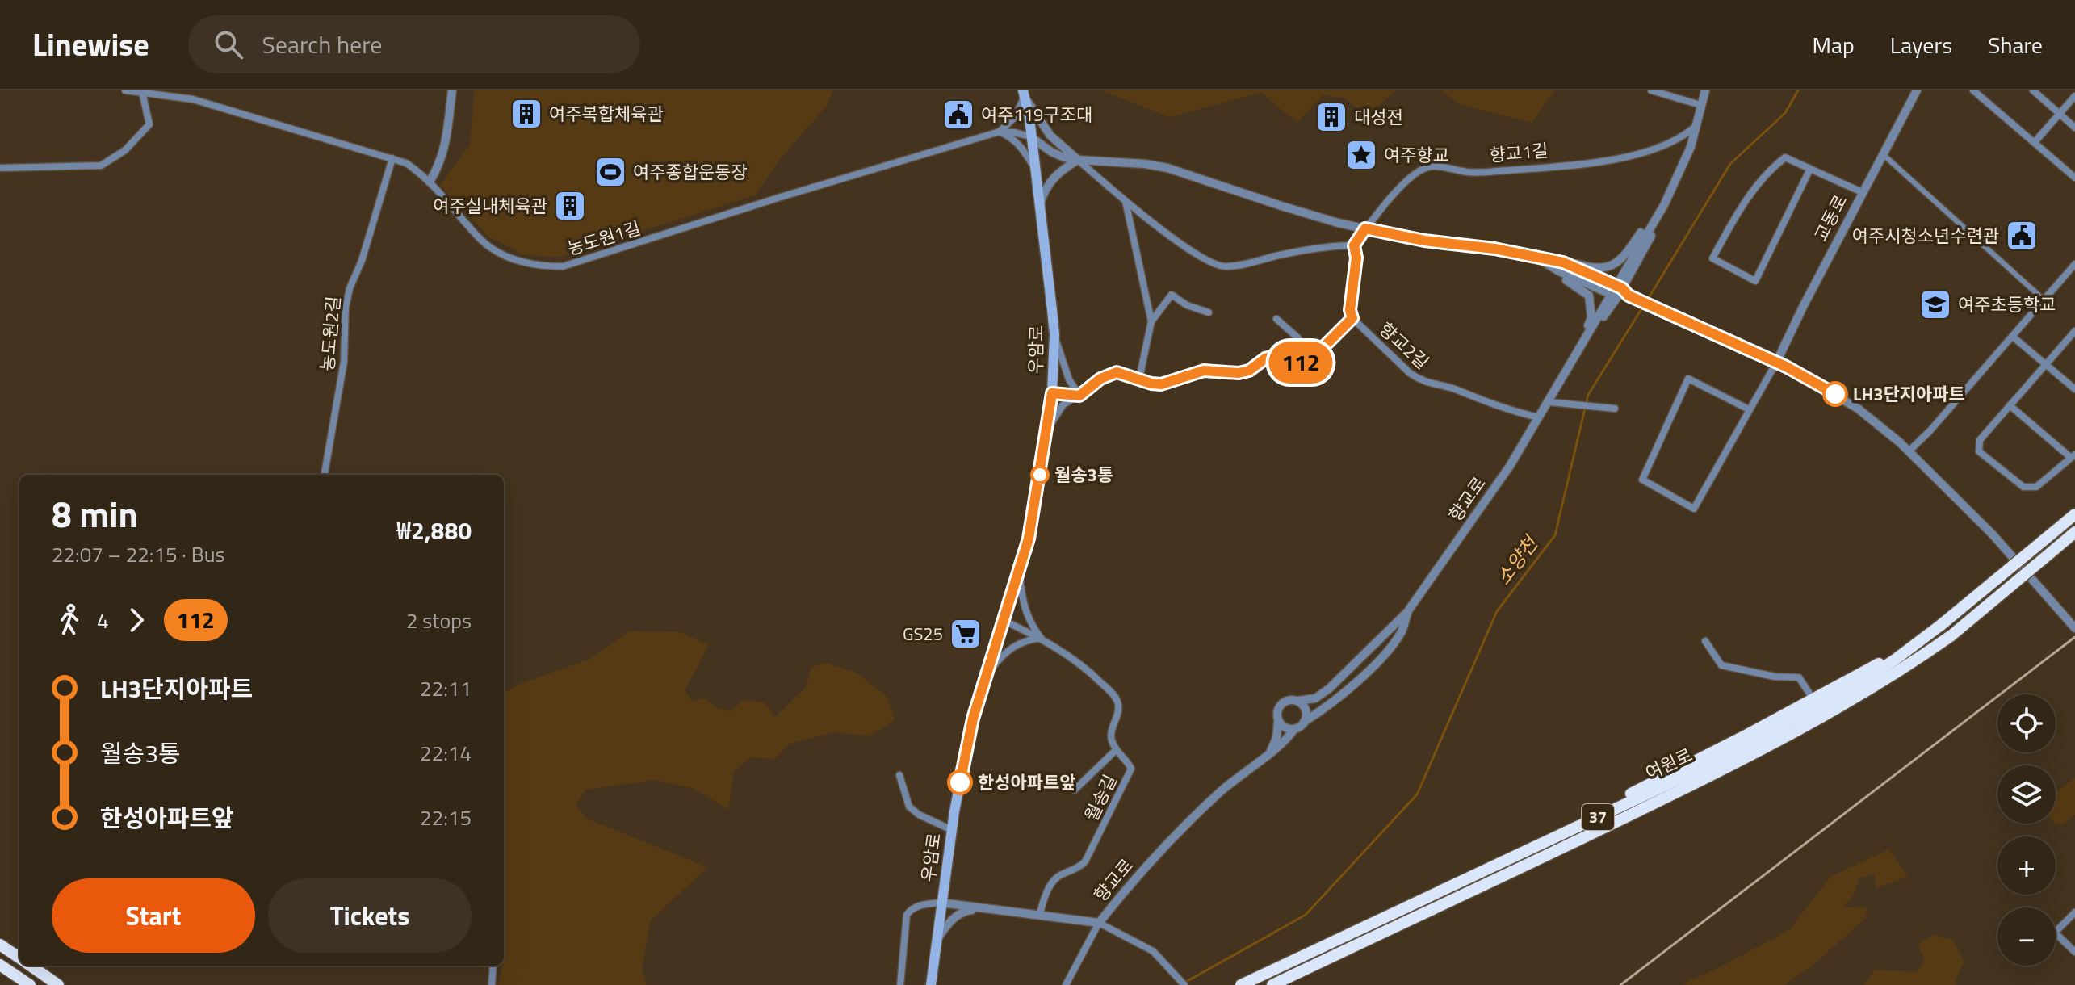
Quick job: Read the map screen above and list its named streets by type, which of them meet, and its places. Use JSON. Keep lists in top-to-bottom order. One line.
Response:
{"streets":{"highway":["여원로","37"],"main road":["우암로"],"street":["향교1길","교동로","농도원1길","농도원2길","향교2길","향교로","월송길"]},"crossings":[["향교1길","향교로"],["농도원1길","농도원2길"],["농도원1길","우암로"],["향교2길","향교로"],["우암로","향교로"],["우암로","월송길"],["향교로","월송길"]],"water":["소양천"],"places":{"building":["여주복합체육관","대성전","여주실내체육관"],"public building":["여주119구조대","여주시청소년수련관"],"place":["여주향교"],"sports":["여주종합운동장"],"school or university":["여주초등학교"],"other":["LH3단지아파트","월송3통","한성아파트앞"],"supermarket":["GS25"]},"lines":["bus line 112"],"page":{"header":"Linewise","search":"Search here","nav":["Map","Layers","Share"],"on_map":"112","heading":["8 min","22:07 – 22:15 · Bus","₩2,880"],"legs":["4","112","2 stops"],"list":[{"name":"LH3단지아파트","value":"22:11"},{"name":"월송3통","value":"22:14"},{"name":"한성아파트앞","value":"22:15"}],"map_buttons":["+","−"],"buttons":["Start","Tickets"]}}
